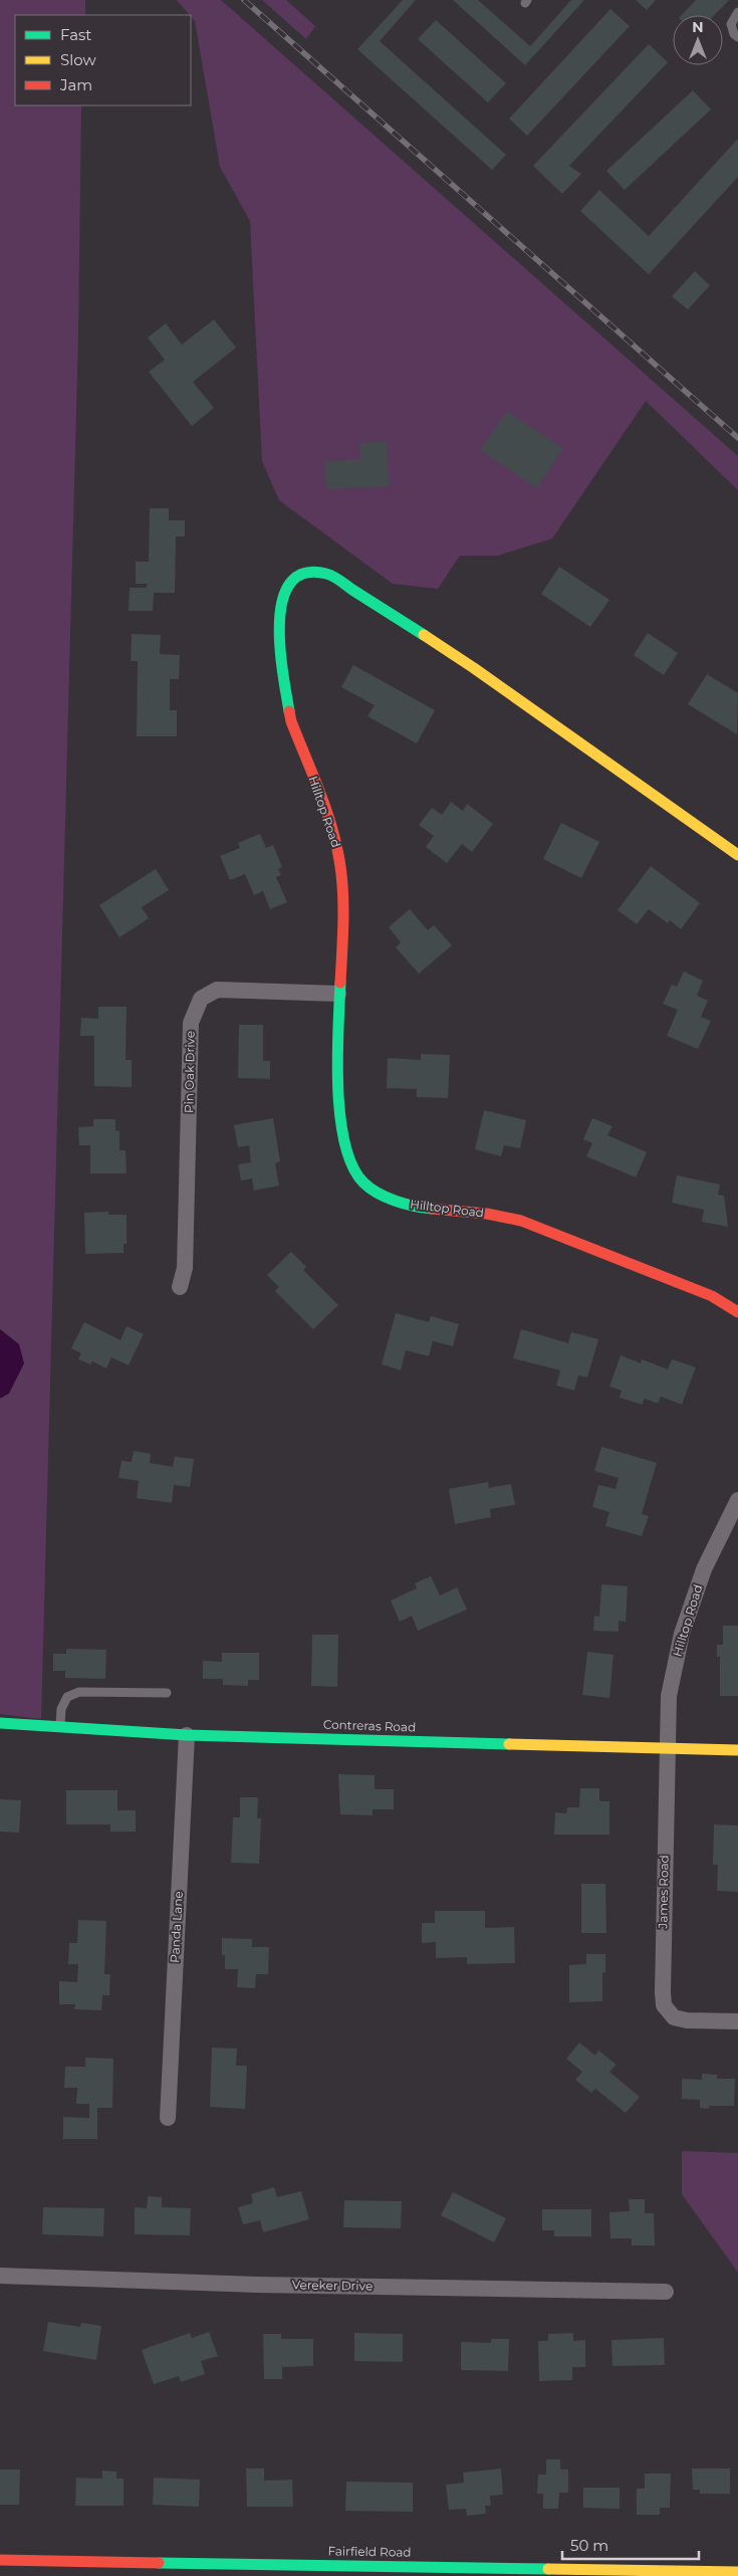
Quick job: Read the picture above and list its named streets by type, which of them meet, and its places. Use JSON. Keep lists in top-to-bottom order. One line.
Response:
{"streets":{"street":["Hilltop Road","Pin Oak Drive","Contreras Road","James Road","Panda Lane","Vereker Drive","Fairfield Road"]},"crossings":[["Hilltop Road","Pin Oak Drive"],["Hilltop Road","Contreras Road"],["Hilltop Road","James Road"],["Contreras Road","James Road"],["Contreras Road","Panda Lane"]],"legend":["Fast","Slow","Jam"],"scale_bar":"50 m","north":"top"}
